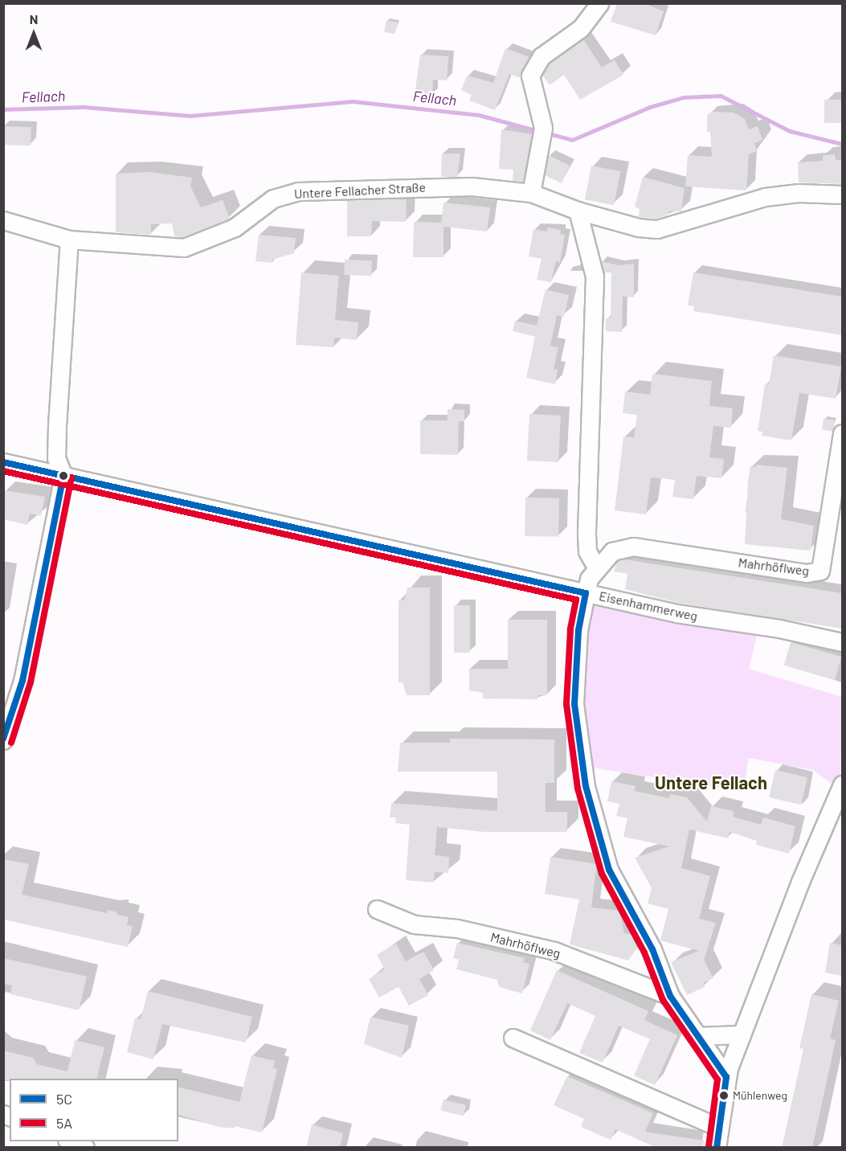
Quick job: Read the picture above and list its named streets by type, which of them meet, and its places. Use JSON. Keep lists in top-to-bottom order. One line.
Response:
{"streets":{"street":["Untere Fellacher Straße","Mahrhöflweg","Eisenhammerweg"]},"crossings":[["Mahrhöflweg","Eisenhammerweg"]],"districts":["Untere Fellach"],"water":["Fellach"],"places":["Mühlenweg"],"lines":["transit line 5C","transit line 5A"],"legend":["5C","5A"],"north":"top"}
